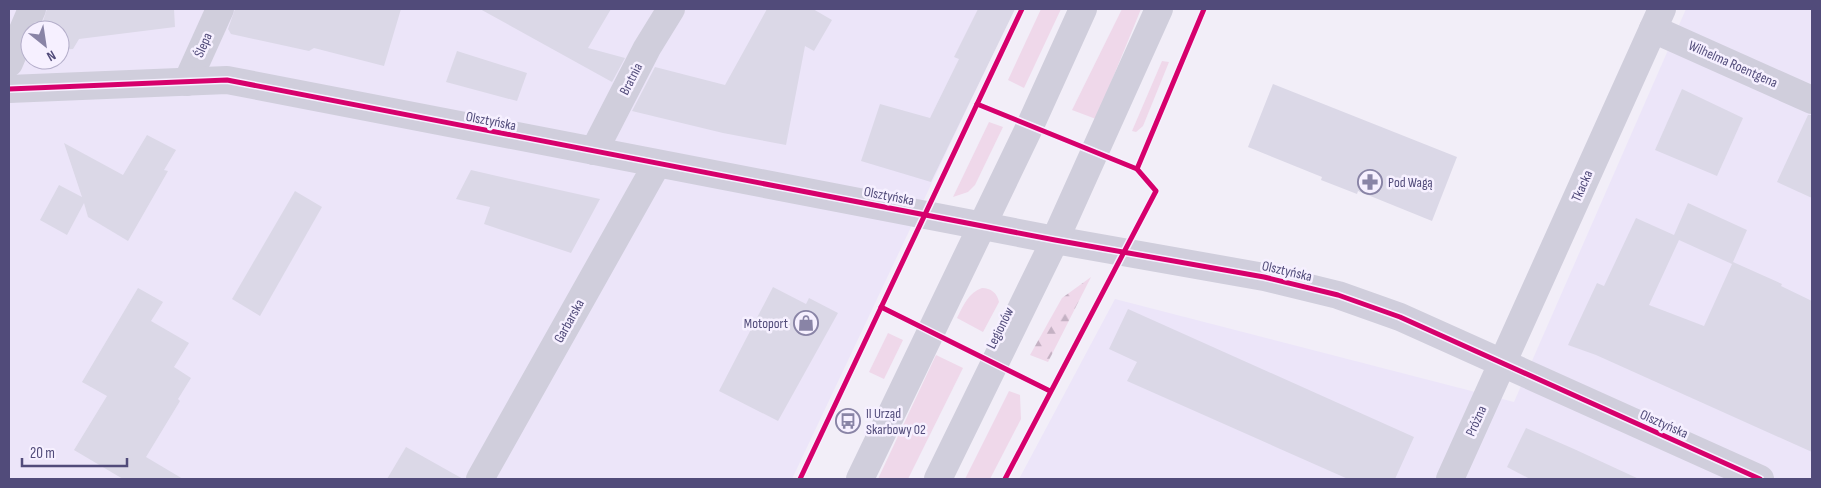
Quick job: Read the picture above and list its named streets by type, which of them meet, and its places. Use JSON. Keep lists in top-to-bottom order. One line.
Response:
{"streets":{"street":["Ślepa","Wilhelma Roentgena","Bratnia","Olsztyńska","Tkacka","Garbarska","Legionów","Próżna"]},"crossings":[["Ślepa","Olsztyńska"],["Wilhelma Roentgena","Tkacka"],["Bratnia","Olsztyńska"],["Olsztyńska","Tkacka"],["Olsztyńska","Garbarska"],["Olsztyńska","Legionów"],["Olsztyńska","Próżna"],["Tkacka","Próżna"]],"places":{"pharmacy":["Pod Wagą"],"shop":["Motoport"],"bus stop":["II Urząd Skarbowy 02"]},"scale_bar":"20 m","north":"bottom right"}
